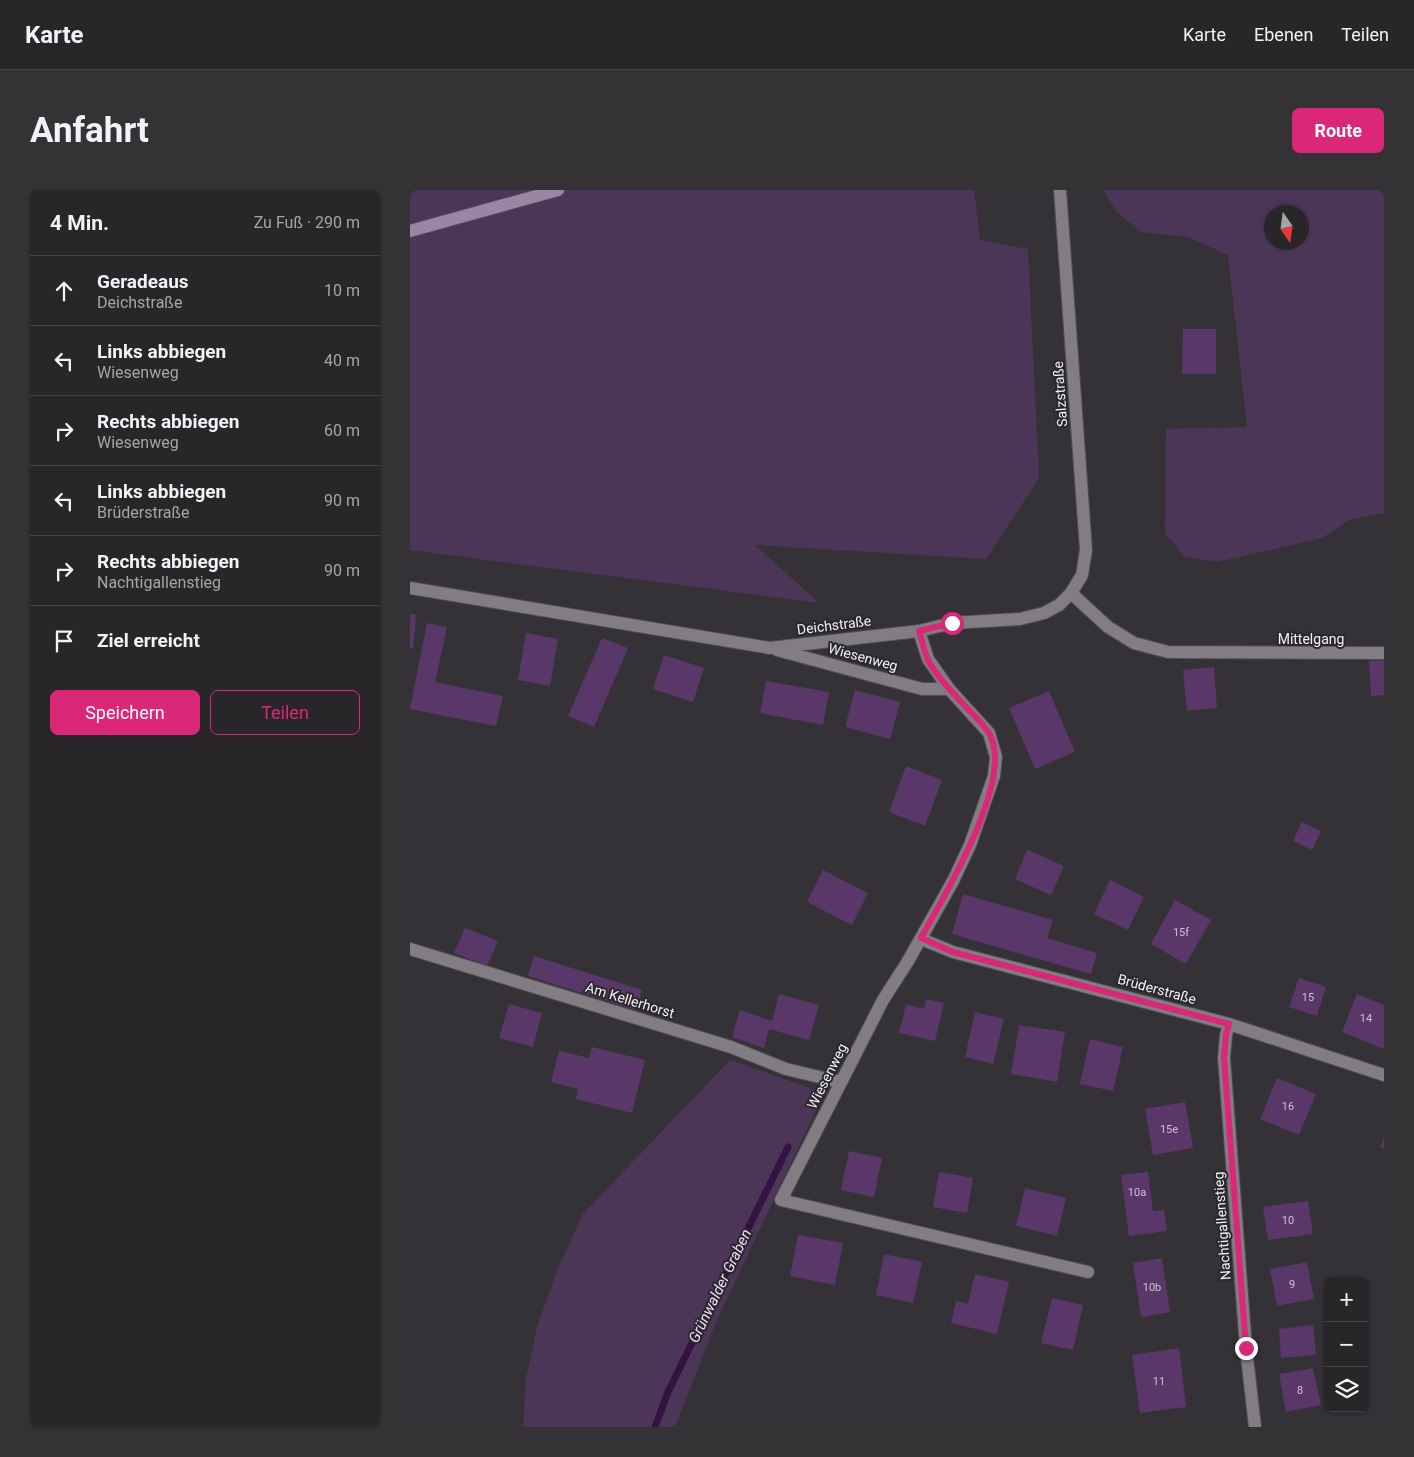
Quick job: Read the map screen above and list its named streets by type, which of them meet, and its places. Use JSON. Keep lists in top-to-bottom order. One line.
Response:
{"streets":{"street":["Salzstraße","Deichstraße","Mittelgang","Wiesenweg","Brüderstraße","Am Kellerhorst","Nachtigallenstieg"]},"crossings":[["Salzstraße","Deichstraße"],["Salzstraße","Mittelgang"],["Deichstraße","Mittelgang"],["Deichstraße","Wiesenweg"],["Wiesenweg","Brüderstraße"],["Wiesenweg","Am Kellerhorst"],["Brüderstraße","Nachtigallenstieg"]],"water":["Grünwalder Graben"],"house_numbers":["15f","15","14","16","15e","10a","10","9","10b","11","8"],"north":"bottom","page":{"header":"Karte","nav":["Karte","Ebenen","Teilen"],"buttons":["Route",["Speichern","Teilen"]],"title":"Anfahrt","heading":["4 Min.","Zu Fuß · 290 m"],"list":[["Geradeaus","Deichstraße","10 m"],["Links abbiegen","Wiesenweg","40 m"],["Rechts abbiegen","Wiesenweg","60 m"],["Links abbiegen","Brüderstraße","90 m"],["Rechts abbiegen","Nachtigallenstieg","90 m"],"Ziel erreicht"],"map_buttons":["+","−"]}}
